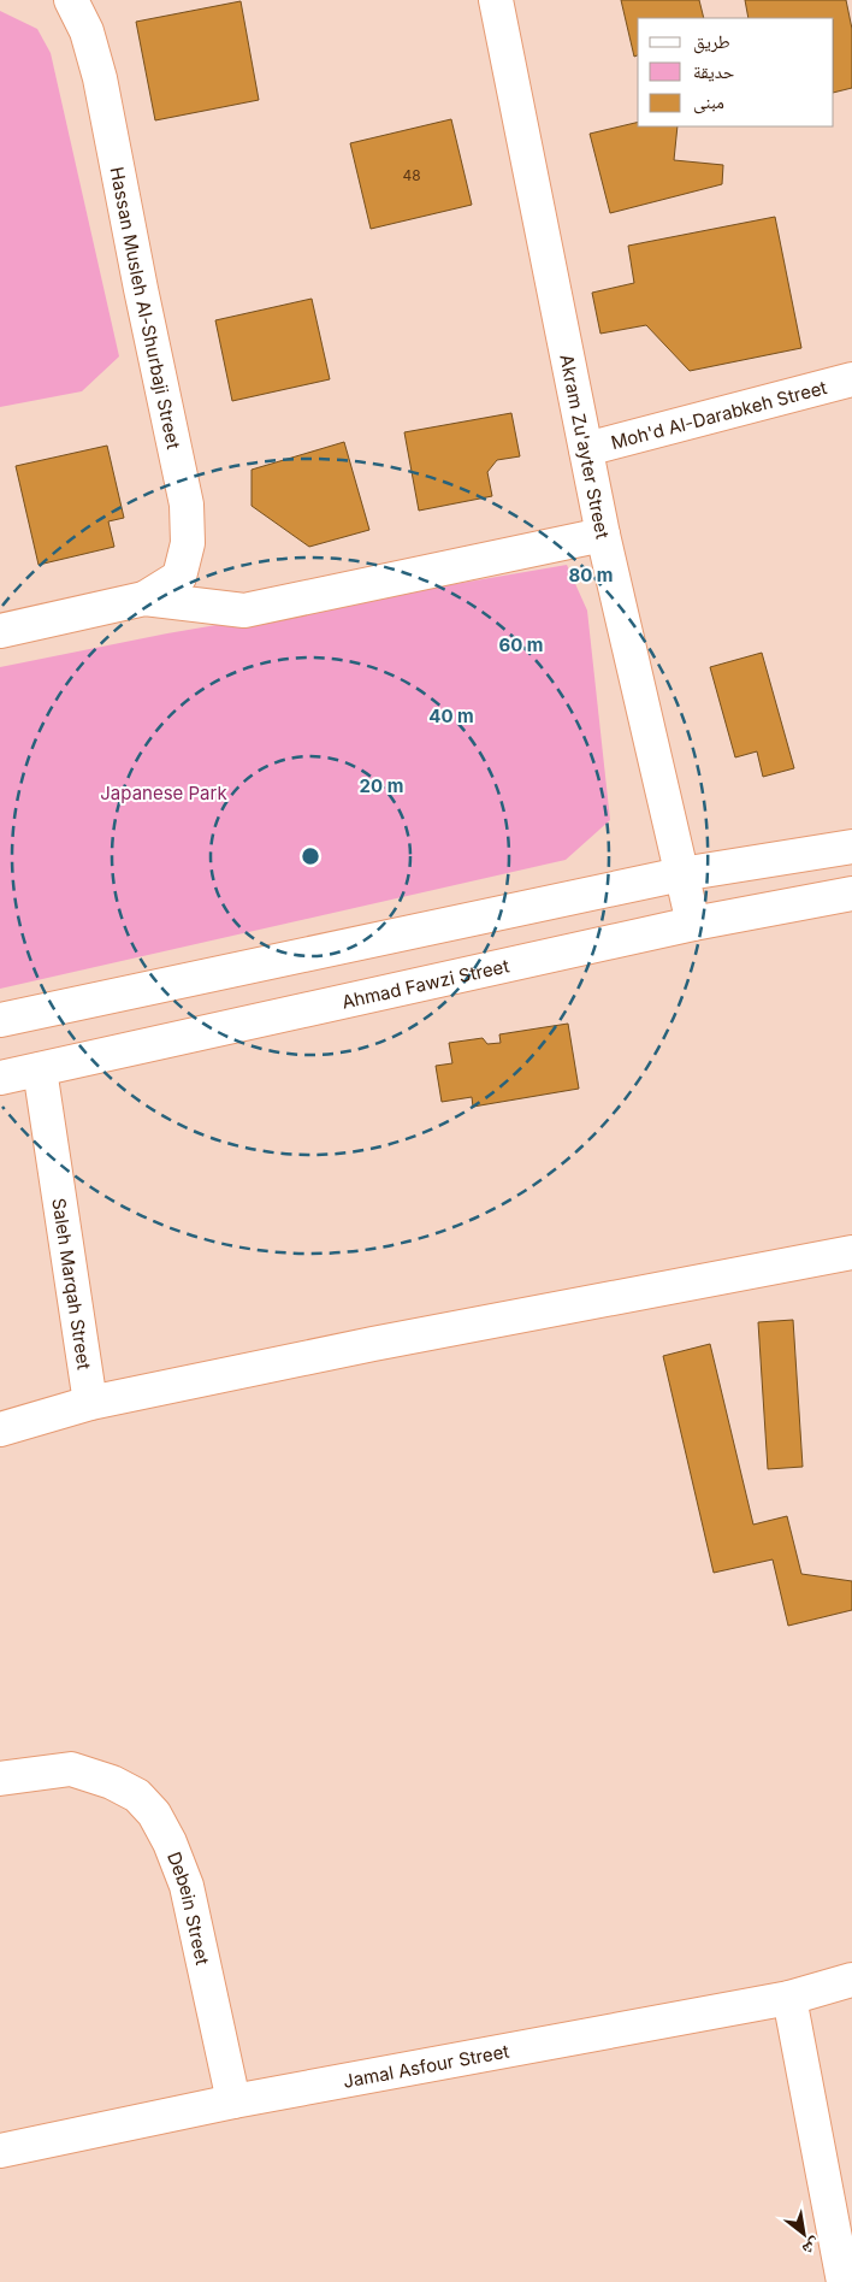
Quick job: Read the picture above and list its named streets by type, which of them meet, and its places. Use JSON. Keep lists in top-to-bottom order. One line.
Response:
{"streets":{"street":["Hassan Musleh Al-Shurbaji Street","Moh'd Al-Darabkeh Street","Akram Zu'ayter Street","Ahmad Fawzi Street","Saleh Marqah Street","Debein Street","Jamal Asfour Street"]},"crossings":[["Hassan Musleh Al-Shurbaji Street","Akram Zu'ayter Street"],["Moh'd Al-Darabkeh Street","Akram Zu'ayter Street"],["Akram Zu'ayter Street","Ahmad Fawzi Street"],["Ahmad Fawzi Street","Saleh Marqah Street"],["Debein Street","Jamal Asfour Street"]],"parks":["Japanese Park"],"house_numbers":["48"],"legend":["طريق","حديقة","مبنى"],"north":"bottom right","rings":["80 m","60 m","40 m","20 m"]}
